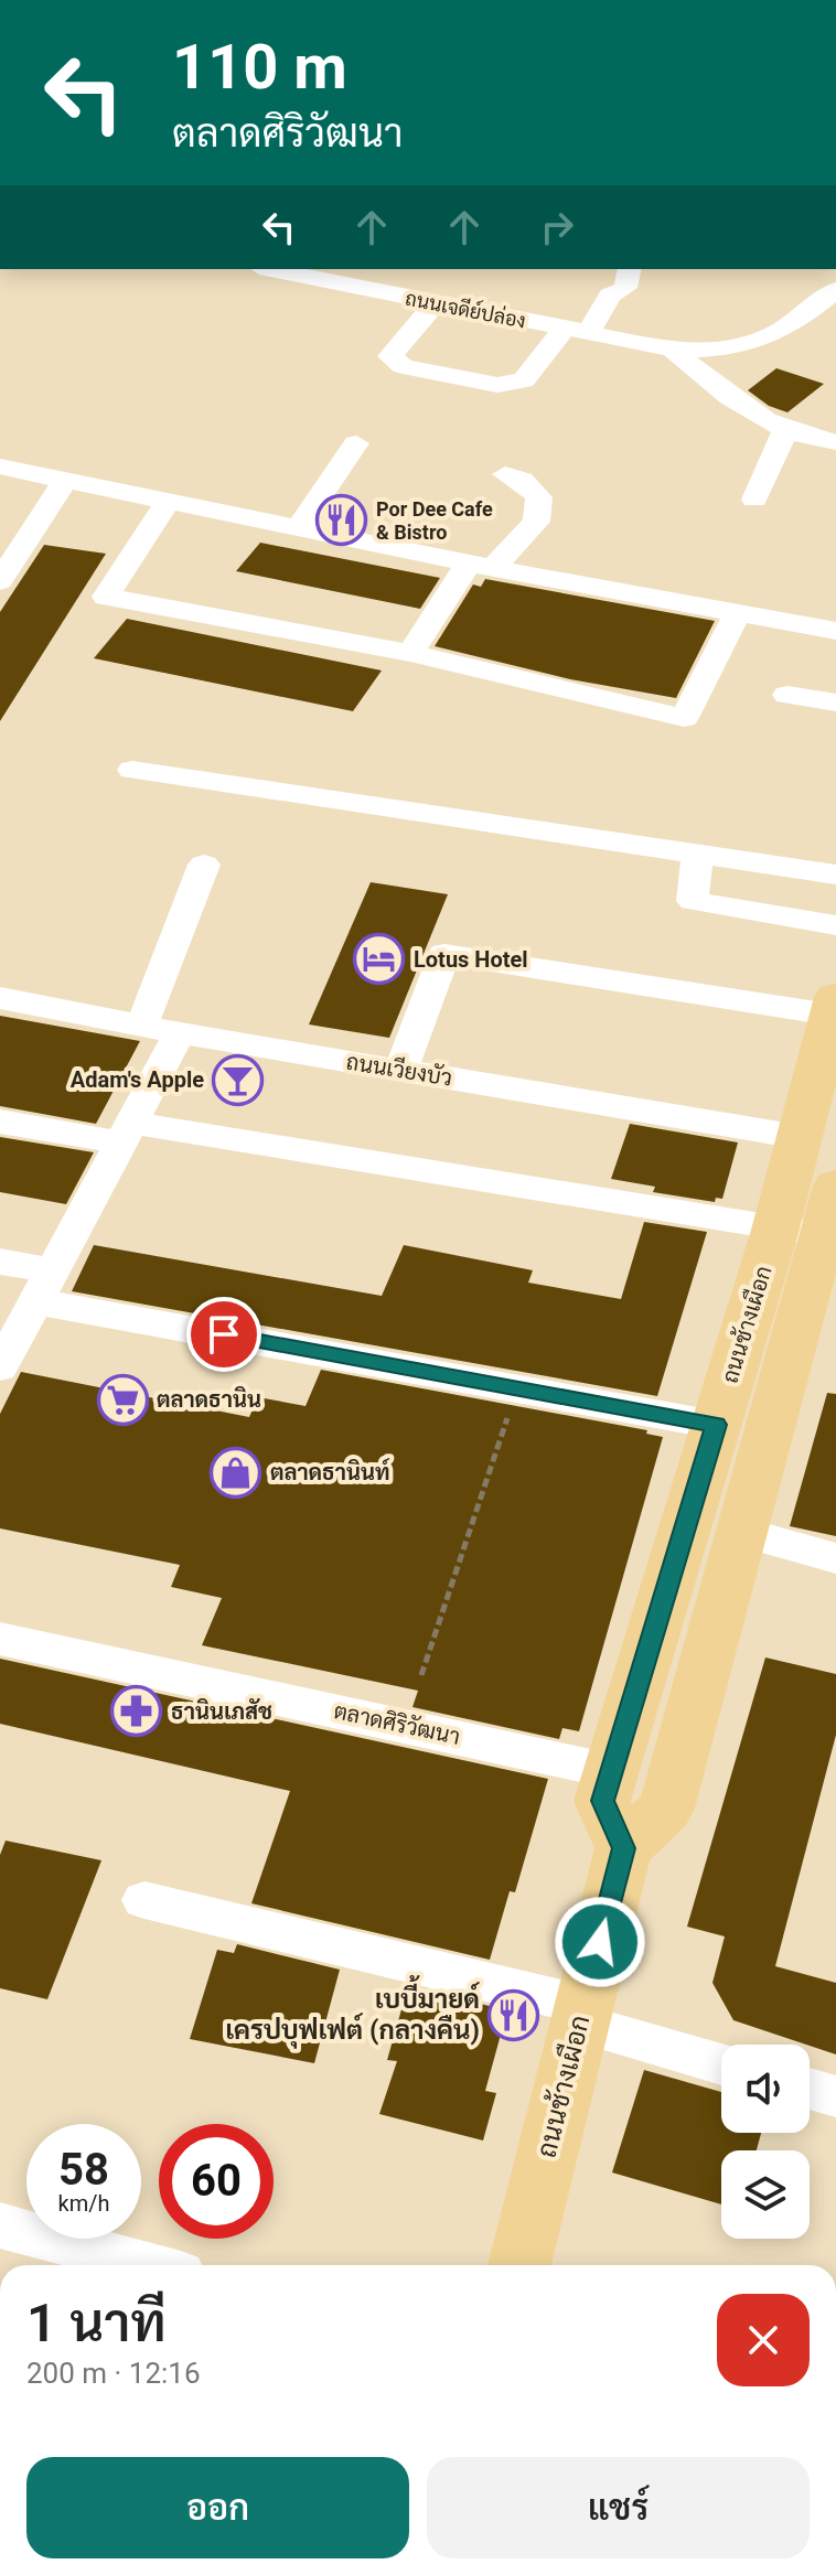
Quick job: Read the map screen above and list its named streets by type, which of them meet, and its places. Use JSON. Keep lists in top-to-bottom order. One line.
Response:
{"streets":{"main road":["ถนนช้างเผือก"],"street":["ถนนเจดีย์ปล่อง","ถนนเวียงบัว","ตลาดศิริวัฒนา"]},"crossings":[["ถนนเวียงบัว","ถนนช้างเผือก"],["ถนนช้างเผือก","ตลาดศิริวัฒนา"]],"places":{"restaurant":["Por Dee Cafe & Bistro","เบบี้มายด์ เครปบุฟเฟต์ (กลางคืน)"],"hotel":["Lotus Hotel"],"bar":["Adam's Apple"],"supermarket":["ตลาดธานิน"],"shop":["ตลาดธานินท์"],"pharmacy":["ธานินเภสัช"]},"page":{"turn":["110 m","ตลาดศิริวัฒนา"],"speed":"58 km/h","limit":"60","heading":["1 นาที","200 m · 12:16"],"buttons":["ออก","แชร์"]}}
